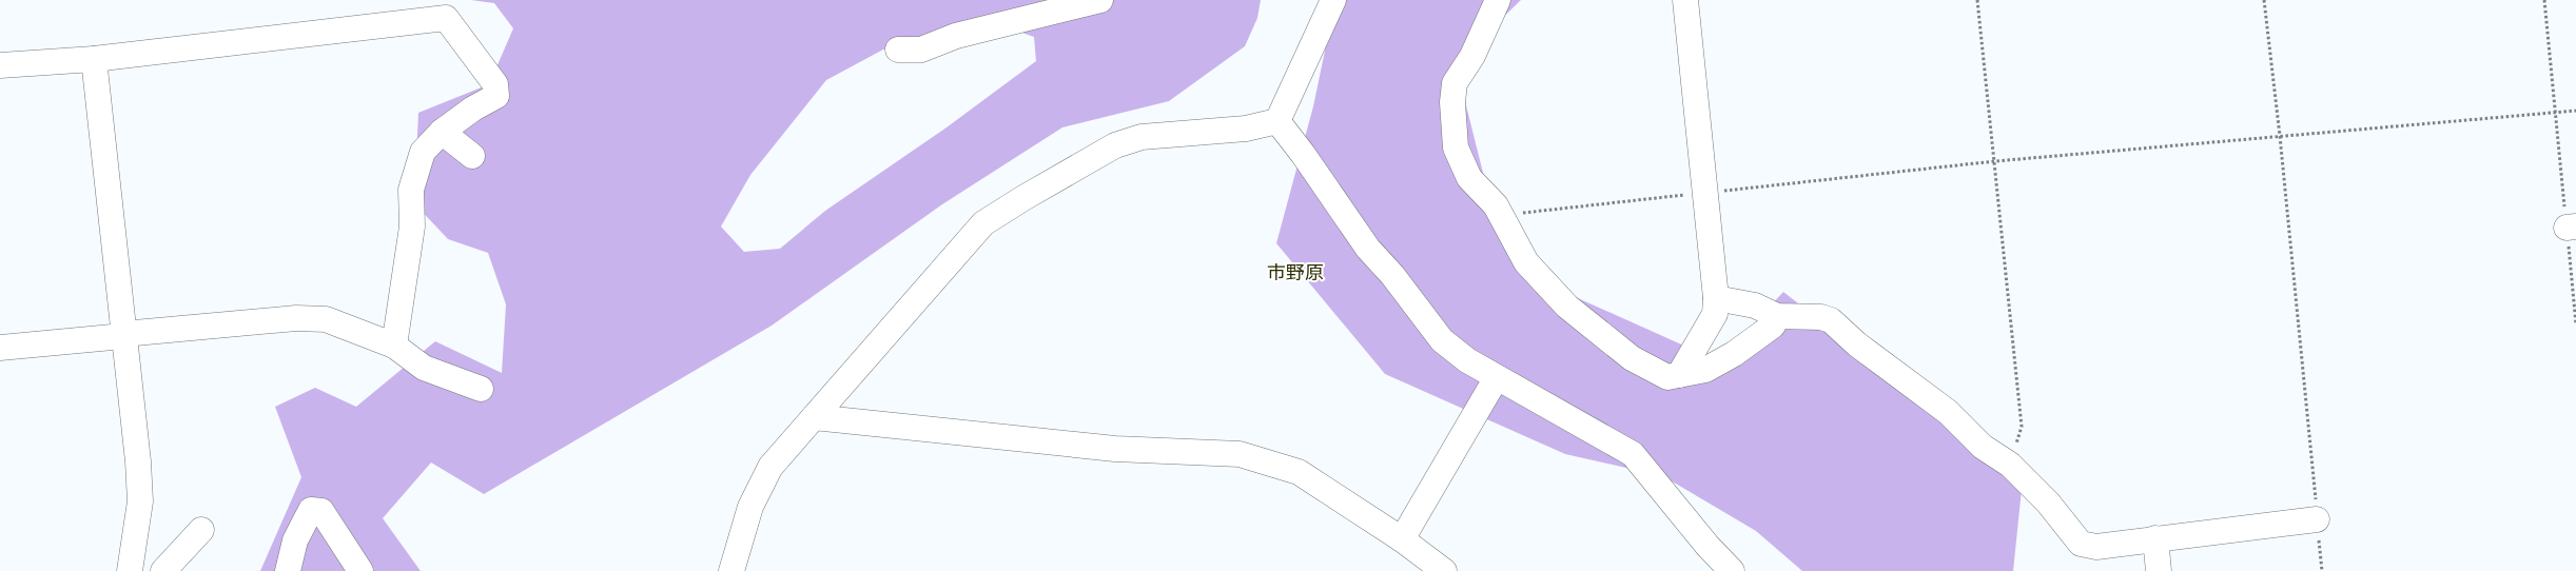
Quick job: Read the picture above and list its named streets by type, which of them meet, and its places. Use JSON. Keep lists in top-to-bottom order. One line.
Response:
{"districts":["市野原"]}
